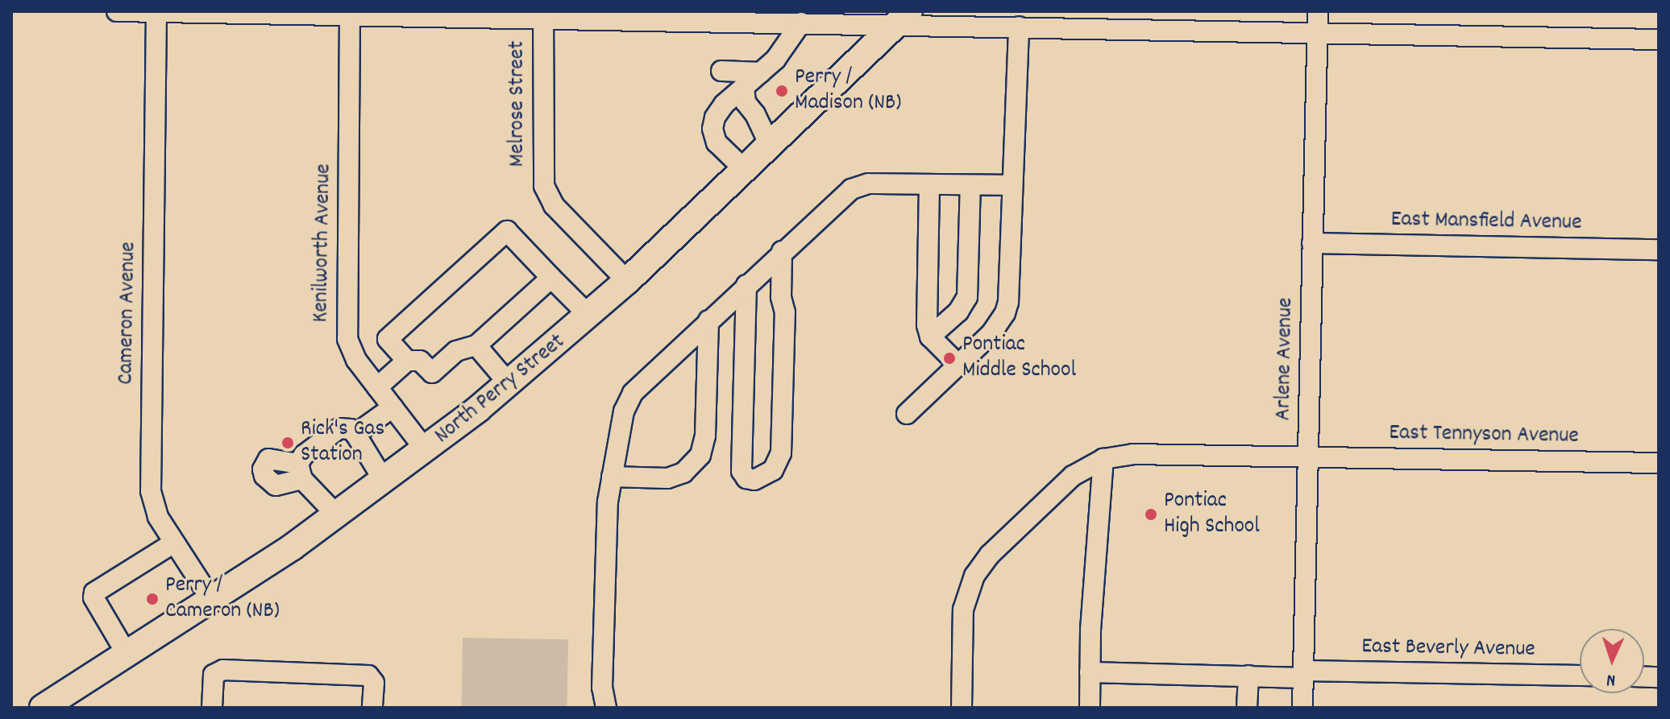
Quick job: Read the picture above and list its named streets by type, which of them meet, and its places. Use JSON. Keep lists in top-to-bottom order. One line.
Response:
{"streets":{"main road":["North Perry Street"],"street":["Melrose Street","East Mansfield Avenue","Kenilworth Avenue","Cameron Avenue","Arlene Avenue","East Tennyson Avenue","East Beverly Avenue"]},"crossings":[["Melrose Street","North Perry Street"],["East Mansfield Avenue","Arlene Avenue"],["Kenilworth Avenue","North Perry Street"],["Cameron Avenue","North Perry Street"],["Arlene Avenue","East Tennyson Avenue"],["Arlene Avenue","East Beverly Avenue"]],"places":["Perry / Madison (NB)","Pontiac Middle School","Rick's Gas Station","Pontiac High School","Perry / Cameron (NB)"],"north":"bottom"}
